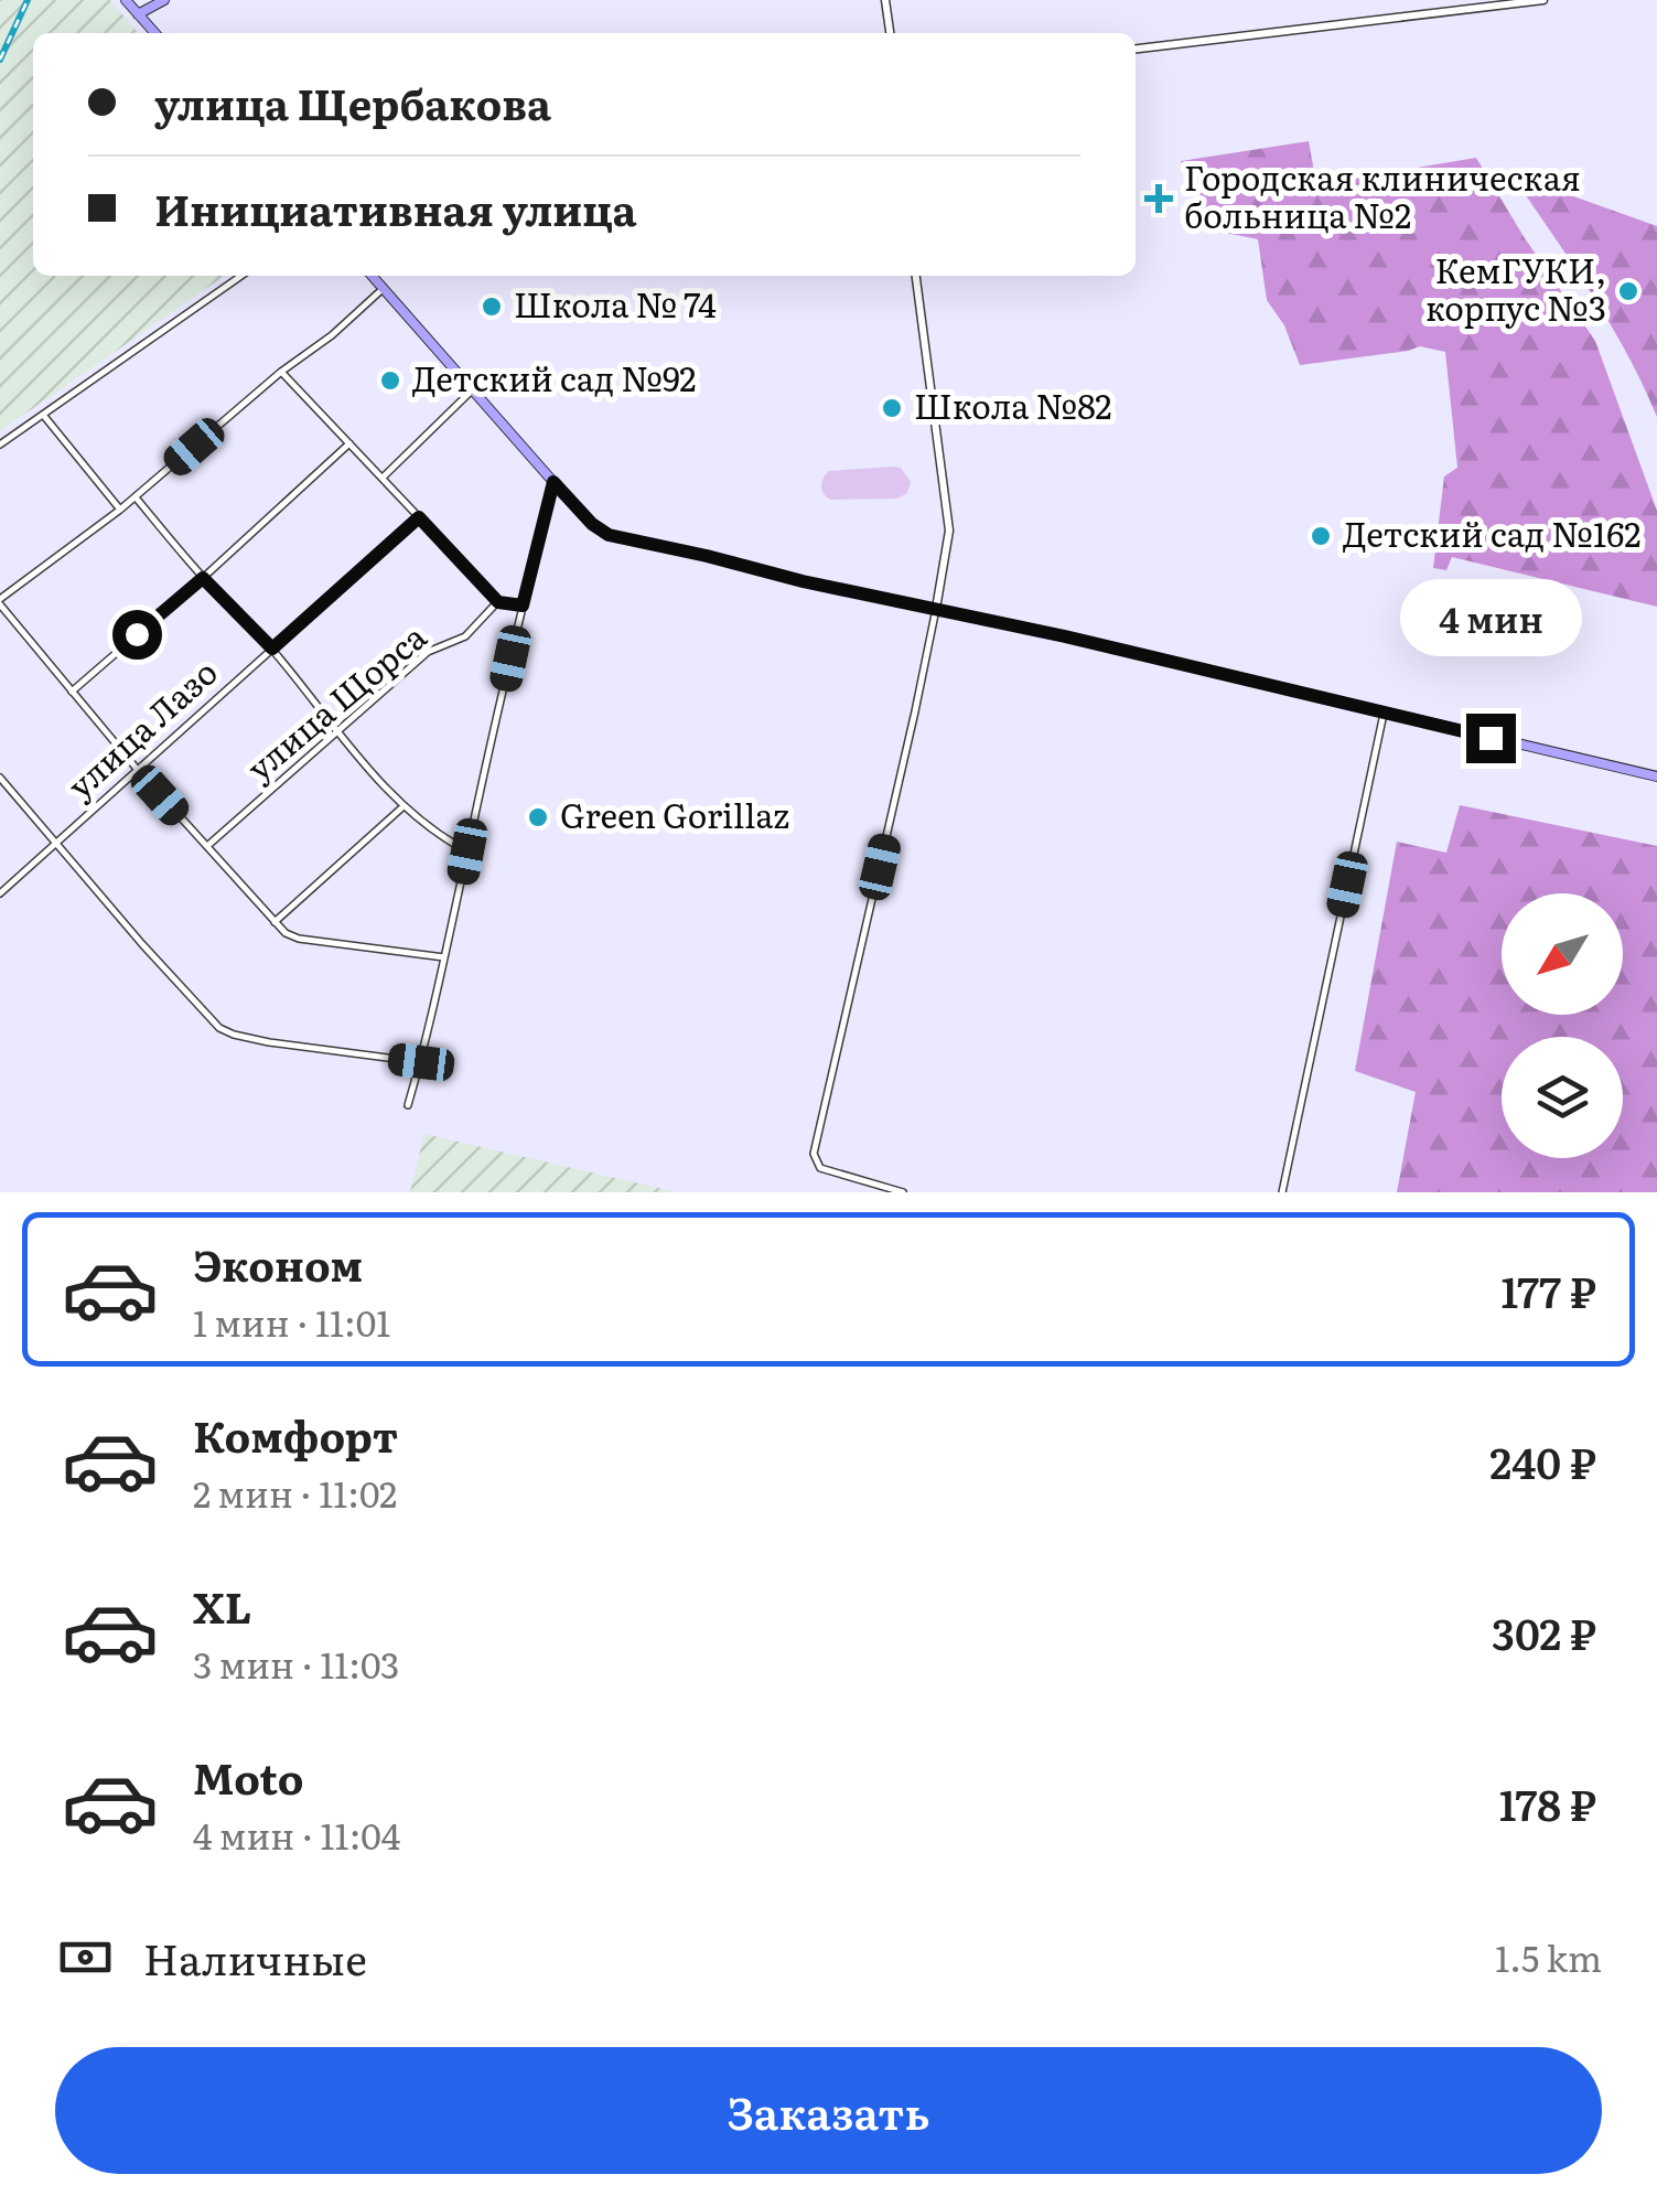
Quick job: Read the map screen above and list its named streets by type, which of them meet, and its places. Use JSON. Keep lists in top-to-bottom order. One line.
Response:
{"streets":{"street":["улица Щорса","улица Лазо"]},"places":{"health":["Городская клиническая больница №2"],"other":["КемГУКИ, корпус №3","Школа № 74","Детский сад №92","Школа №82","Детский сад №162","Green Gorillaz"]},"north":"bottom left","page":{"banner":["улица Щербакова","Инициативная улица"],"bubble":"4 мин","list":[{"name":"Эконом","note":"1 мин · 11:01","value":"177 ₽"},{"name":"Комфорт","note":"2 мин · 11:02","value":"240 ₽"},{"name":"XL","note":"3 мин · 11:03","value":"302 ₽"},{"name":"Moto","note":"4 мин · 11:04","value":"178 ₽"}],"pay":["Наличные","1.5 km"],"buttons":"Заказать"}}
